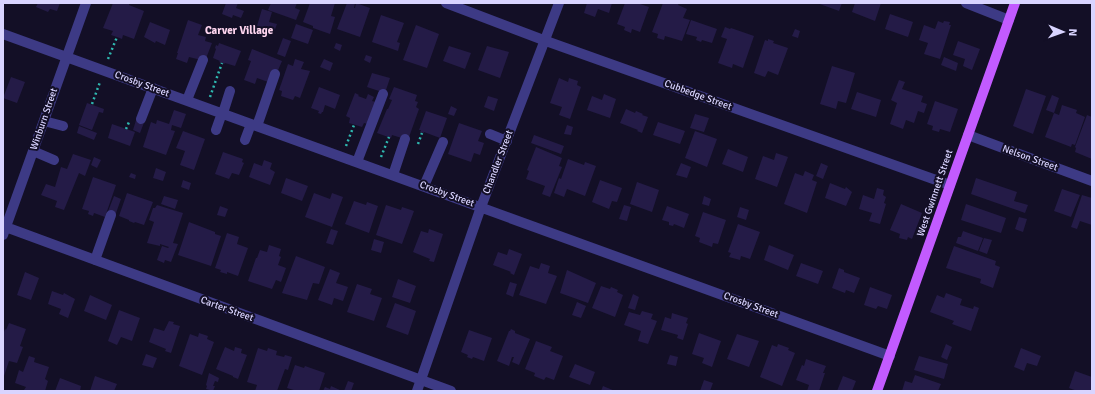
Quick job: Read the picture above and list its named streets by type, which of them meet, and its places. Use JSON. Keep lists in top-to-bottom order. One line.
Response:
{"streets":{"main road":["West Gwinnett Street"],"street":["Crosby Street","Cubbedge Street","Winburn Street","Nelson Street","Chandler Street","Carter Street"]},"crossings":[["Crosby Street","Winburn Street"],["Crosby Street","Chandler Street"],["Crosby Street","West Gwinnett Street"],["Cubbedge Street","Chandler Street"],["Cubbedge Street","West Gwinnett Street"],["Winburn Street","Carter Street"],["Nelson Street","West Gwinnett Street"],["Chandler Street","Carter Street"]],"districts":["Carver Village"],"north":"right"}
